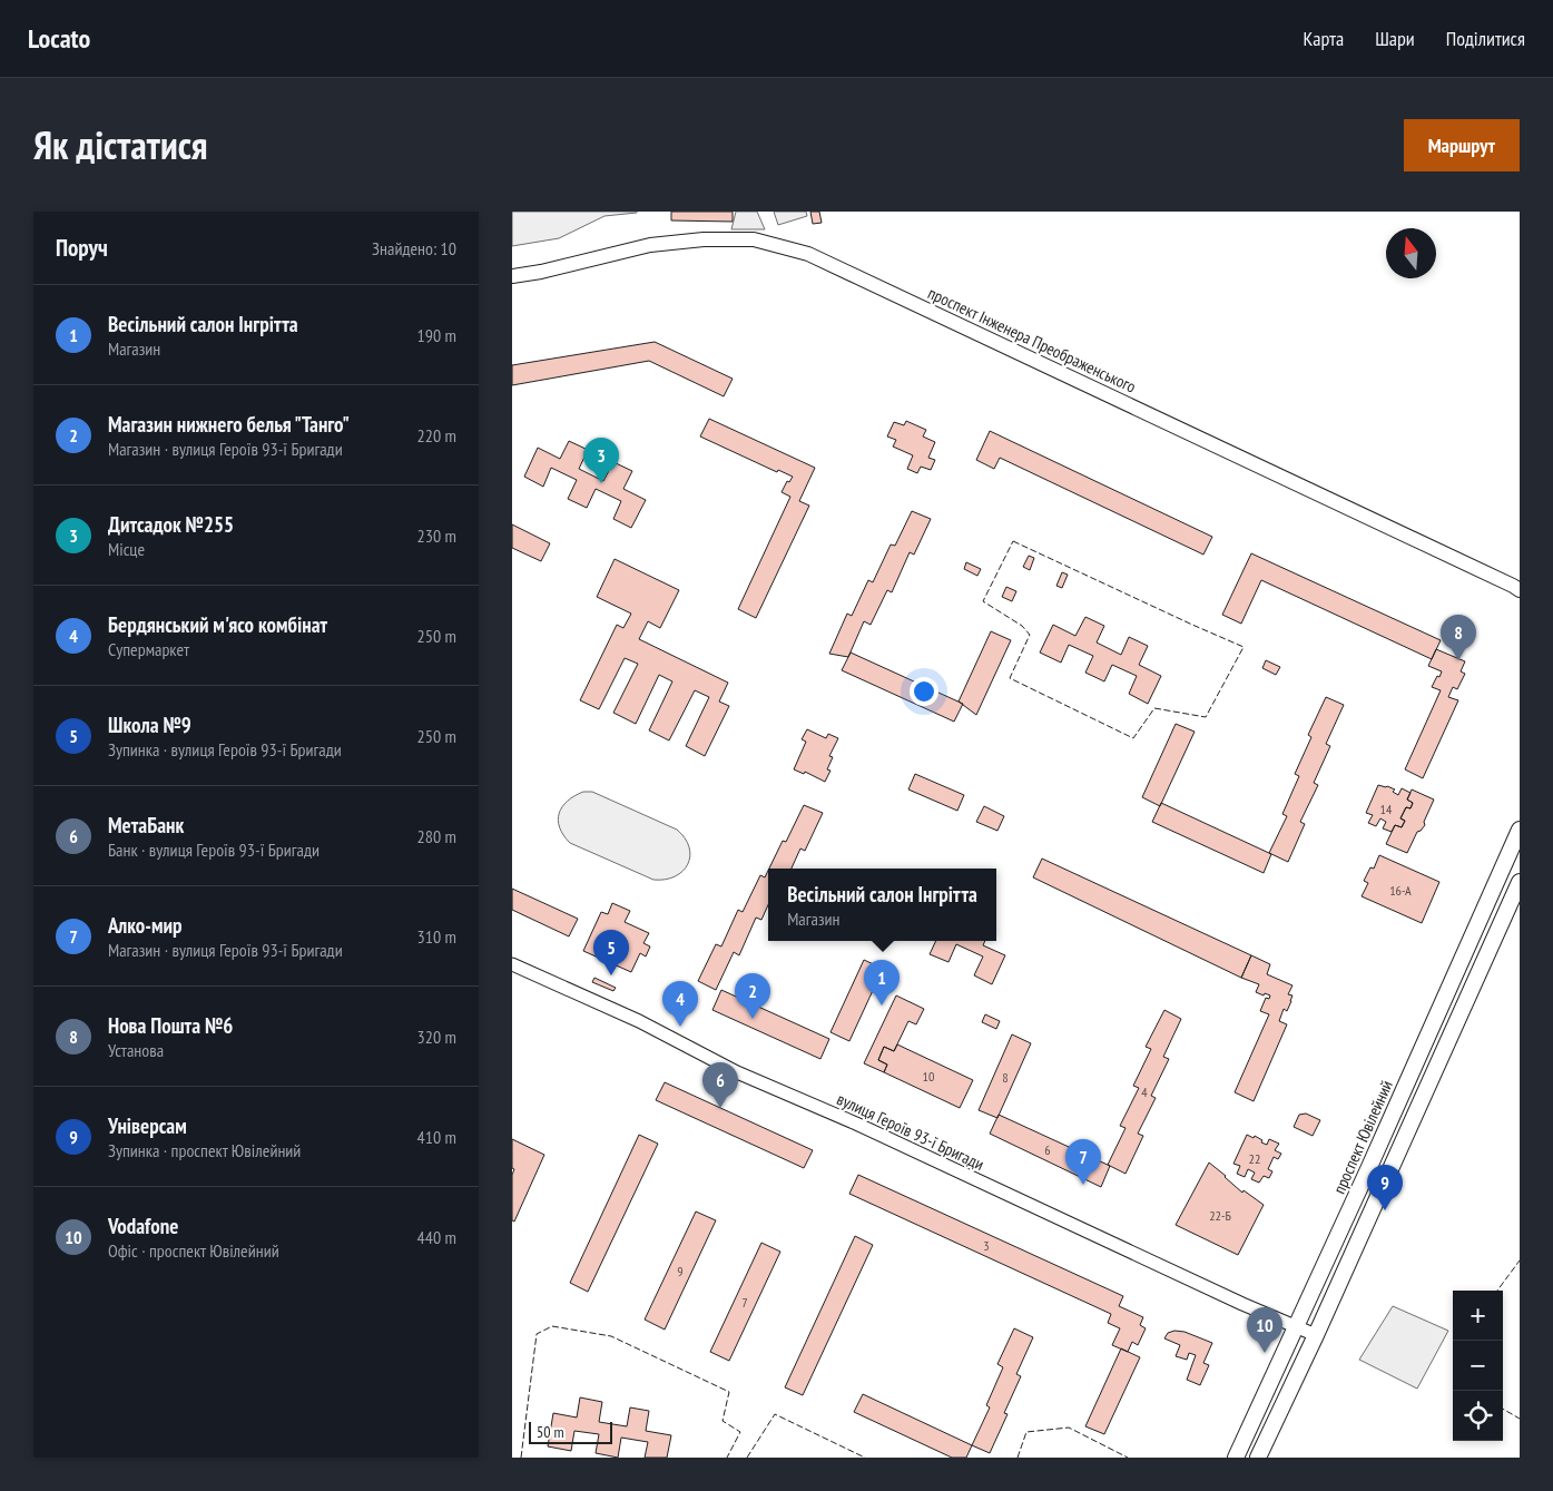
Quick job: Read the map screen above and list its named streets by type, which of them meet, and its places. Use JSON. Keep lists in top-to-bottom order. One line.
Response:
{"streets":{"main road":["проспект Інженера Преображенського","проспект Ювілейний"],"street":["вулиця Героїв 93-ї Бригади"]},"crossings":[["вулиця Героїв 93-ї Бригади","проспект Ювілейний"]],"house_numbers":["14","16-А","10","8","4","6","22","22-Б","3","9","7"],"scale_bar":"50 m","north":"top","page":{"header":"Locato","nav":["Карта","Шари","Поділитися"],"title":"Як дістатися","buttons":"Маршрут","heading":["Поруч","Знайдено: 10"],"list":[{"mark":"1","name":"Весільний салон Інгрітта","note":"Магазин","value":"190 m"},{"mark":"2","name":"Магазин нижнего белья \"Танго\"","note":"Магазин · вулиця Героїв 93-ї Бригади","value":"220 m"},{"mark":"3","name":"Дитсадок №255","note":"Місце","value":"230 m"},{"mark":"4","name":"Бердянський м'ясо комбінат","note":"Супермаркет","value":"250 m"},{"mark":"5","name":"Школа №9","note":"Зупинка · вулиця Героїв 93-ї Бригади","value":"250 m"},{"mark":"6","name":"МетаБанк","note":"Банк · вулиця Героїв 93-ї Бригади","value":"280 m"},{"mark":"7","name":"Алко-мир","note":"Магазин · вулиця Героїв 93-ї Бригади","value":"310 m"},{"mark":"8","name":"Нова Пошта №6","note":"Установа","value":"320 m"},{"mark":"9","name":"Універсам","note":"Зупинка · проспект Ювілейний","value":"410 m"},{"mark":"10","name":"Vodafone","note":"Офіс · проспект Ювілейний","value":"440 m"}],"pins":["3","8","5","1","2","4","6","7","9","10"],"popup":["Весільний салон Інгрітта","Магазин"],"map_buttons":["+","−"],"scale":"50 m"}}
